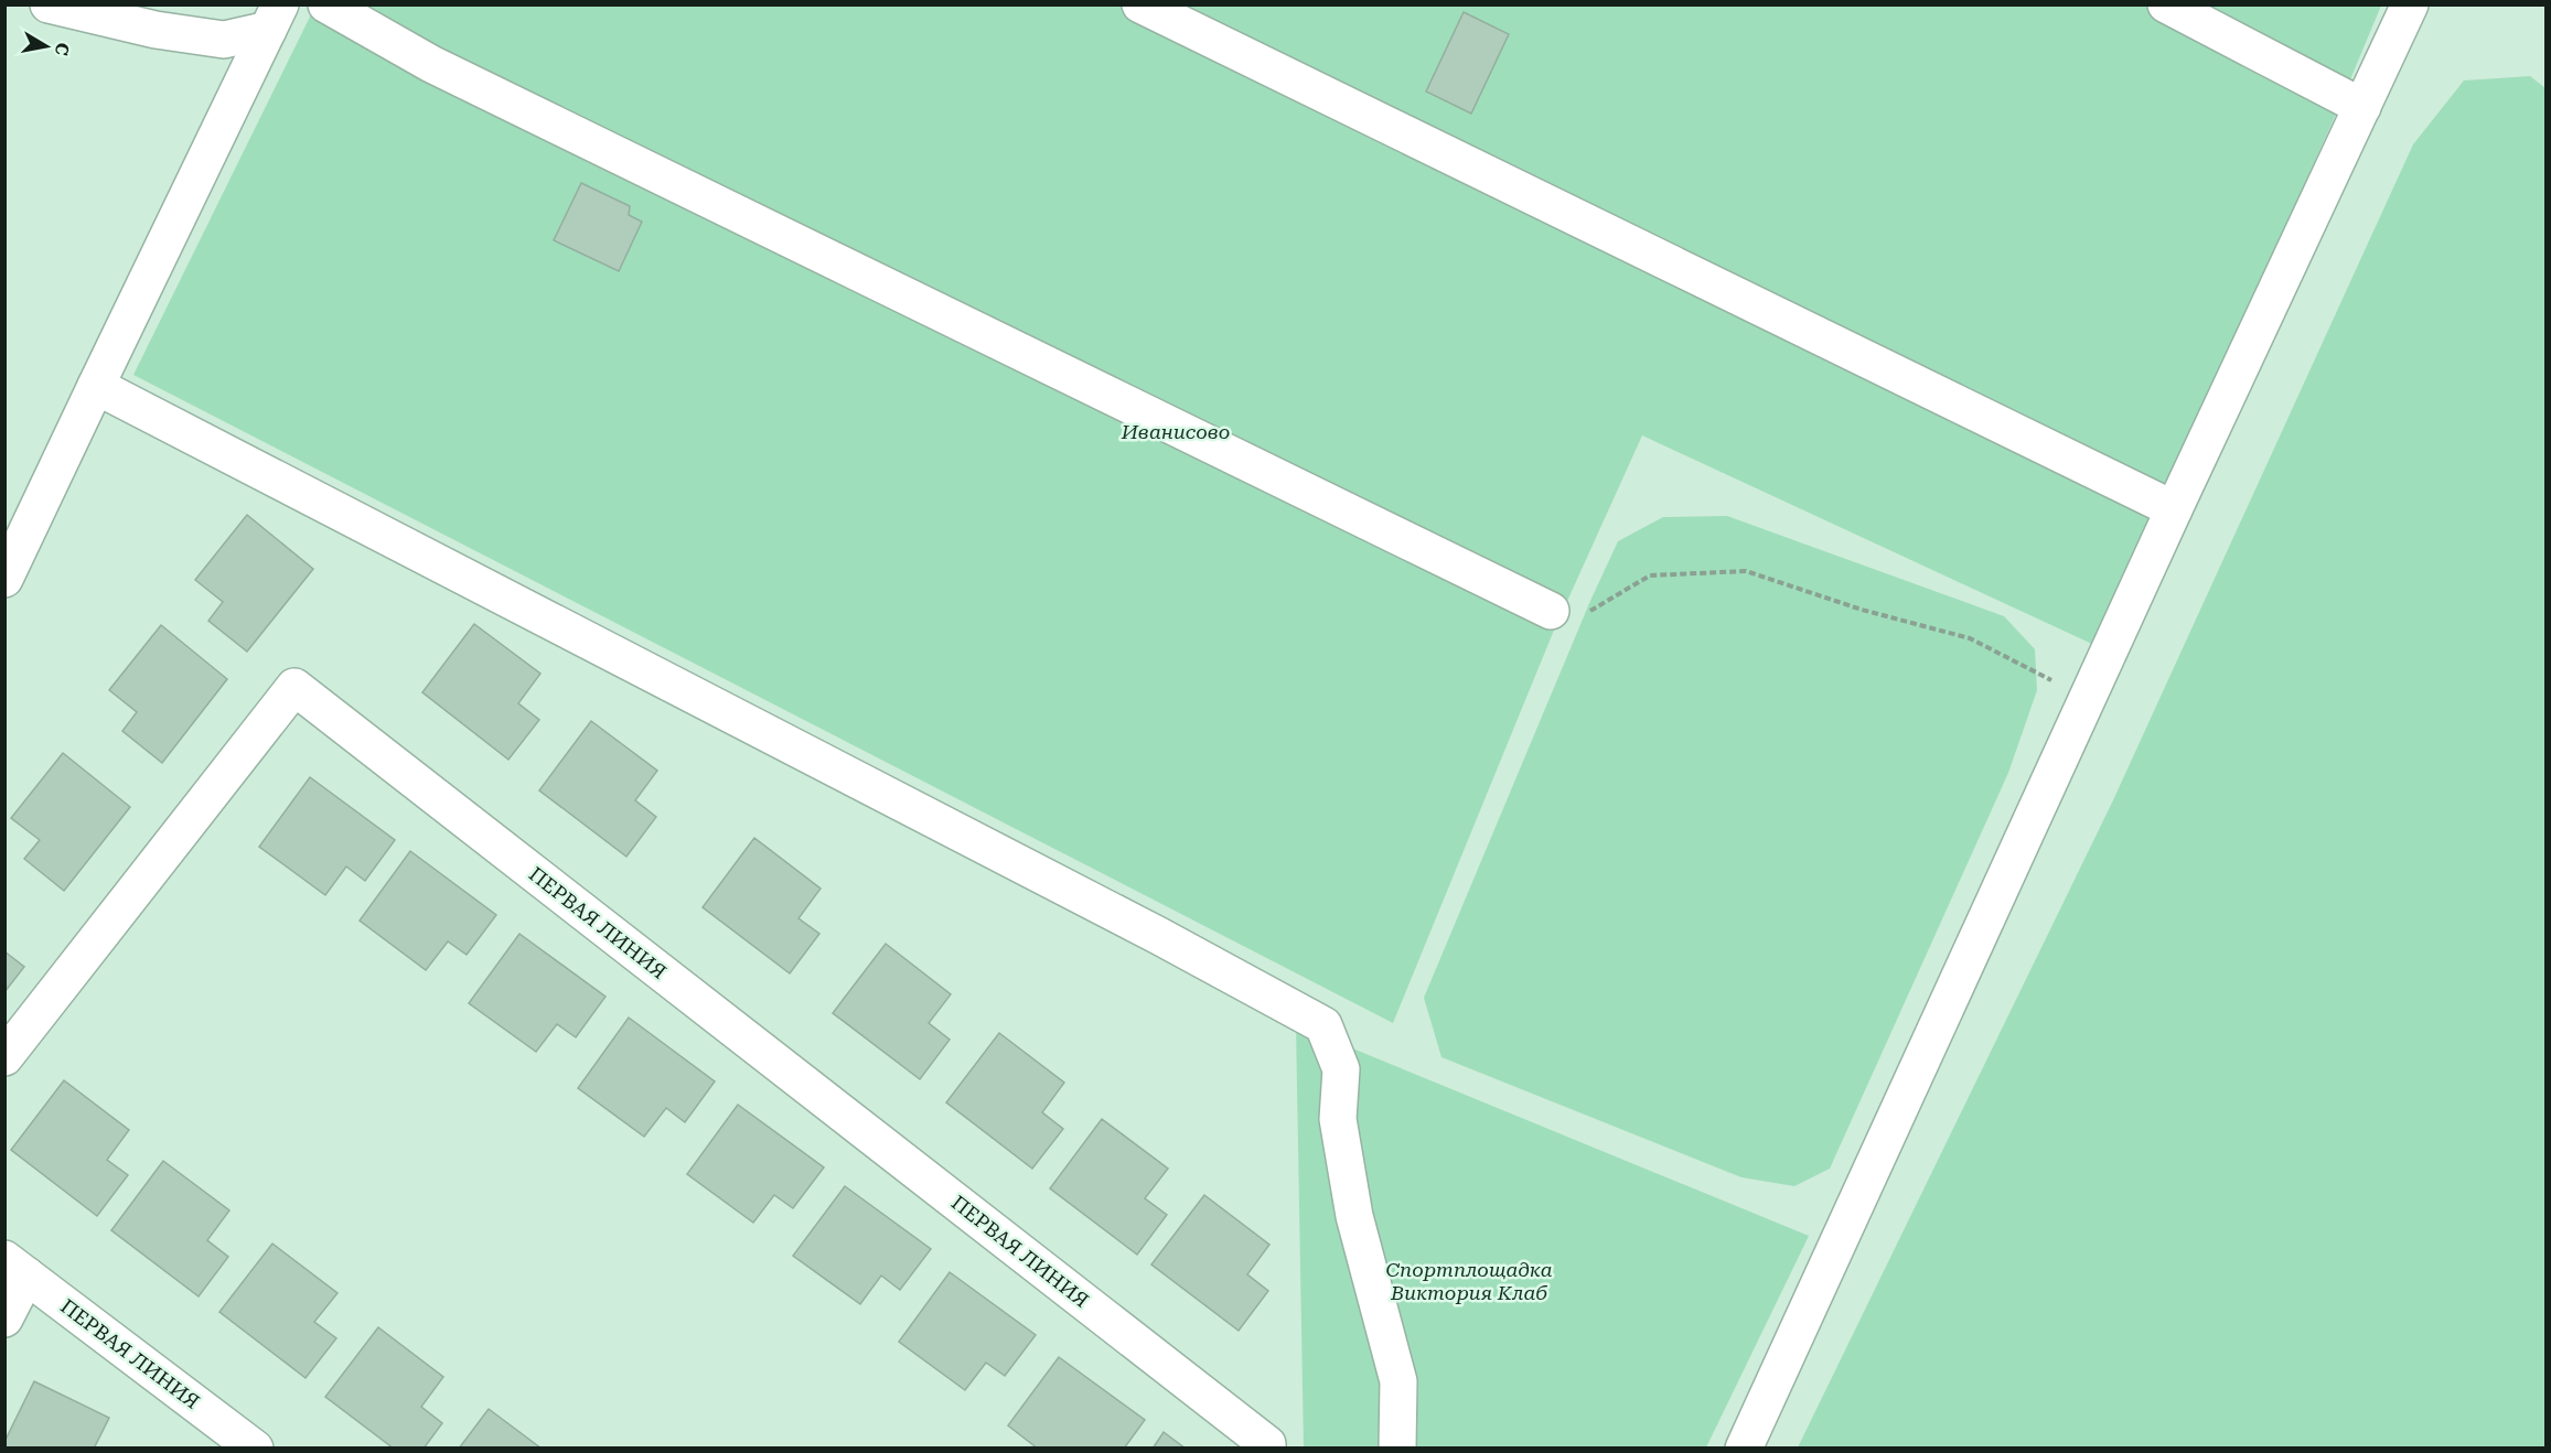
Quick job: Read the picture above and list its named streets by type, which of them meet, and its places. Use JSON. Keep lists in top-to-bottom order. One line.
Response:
{"streets":{"street":["ПЕРВАЯ ЛИНИЯ"]},"parks":["Иванисово","Спортплощадка Виктория Клаб"],"north":"right"}
